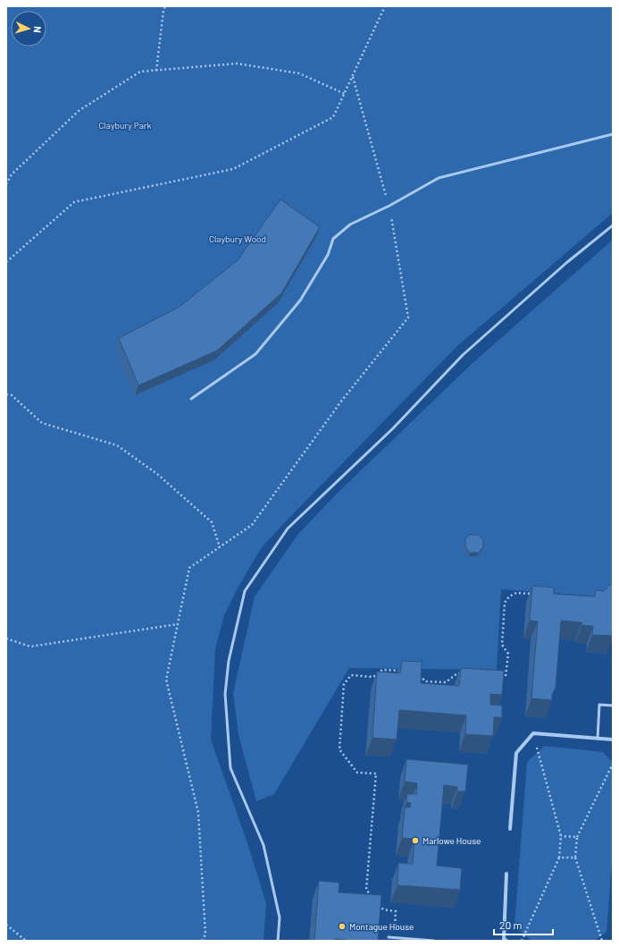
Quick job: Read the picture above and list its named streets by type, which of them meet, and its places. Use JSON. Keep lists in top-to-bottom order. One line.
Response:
{"parks":["Claybury Park","Claybury Wood"],"places":["Marlowe House","Montague House"],"scale_bar":"20 m","north":"right"}
